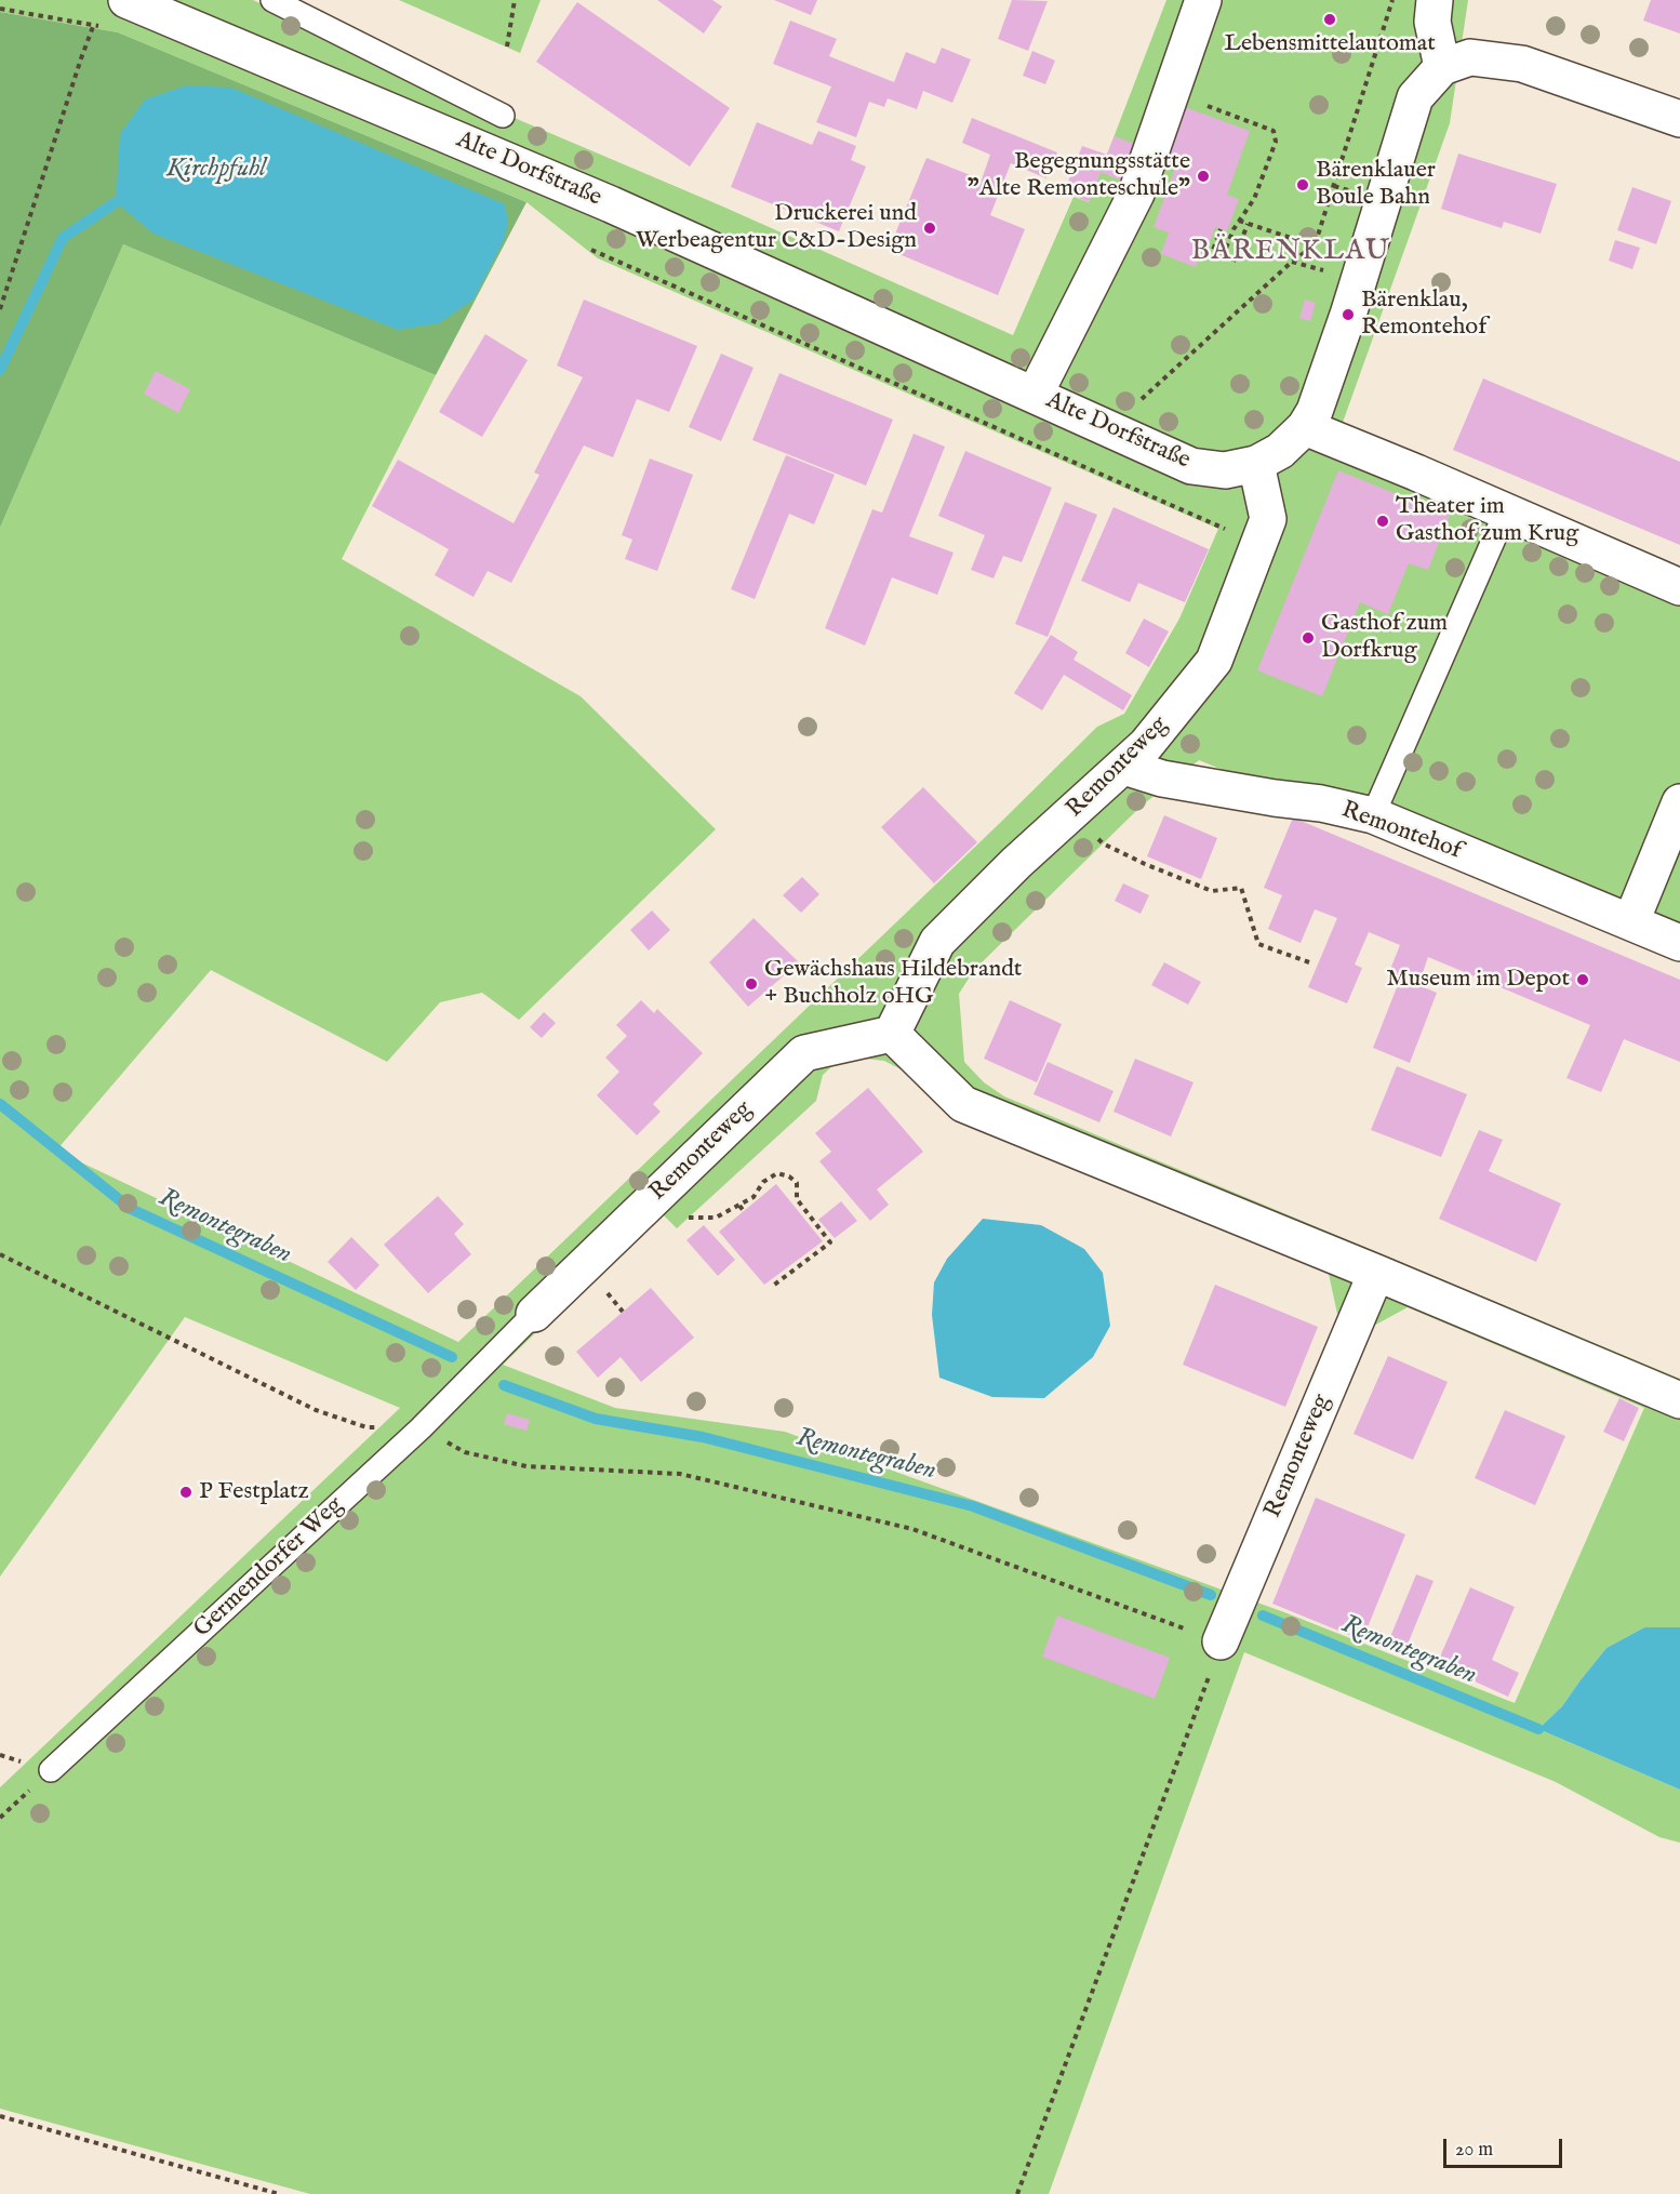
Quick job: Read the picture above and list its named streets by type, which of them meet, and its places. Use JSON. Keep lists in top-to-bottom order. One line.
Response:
{"streets":{"street":["Alte Dorfstraße","Remonteweg","Remontehof"],"lane":["Germendorfer Weg"]},"crossings":[["Alte Dorfstraße","Remonteweg"],["Remonteweg","Remontehof"],["Remonteweg","Germendorfer Weg"]],"districts":["BÄRENKLAU"],"water":["Kirchpfuhl","Remontegraben"],"places":["Lebensmittelautomat","Begegnungsstätte \"Alte Remonteschule\"","Bärenklauer Boule Bahn","Druckerei und Werbeagentur C&D-Design","Bärenklau, Remontehof","Theater im Gasthof zum Krug","Gasthof zum Dorfkrug","Museum im Depot","Gewächshaus Hildebrandt + Buchholz oHG","P Festplatz"],"scale_bar":"20 m"}
